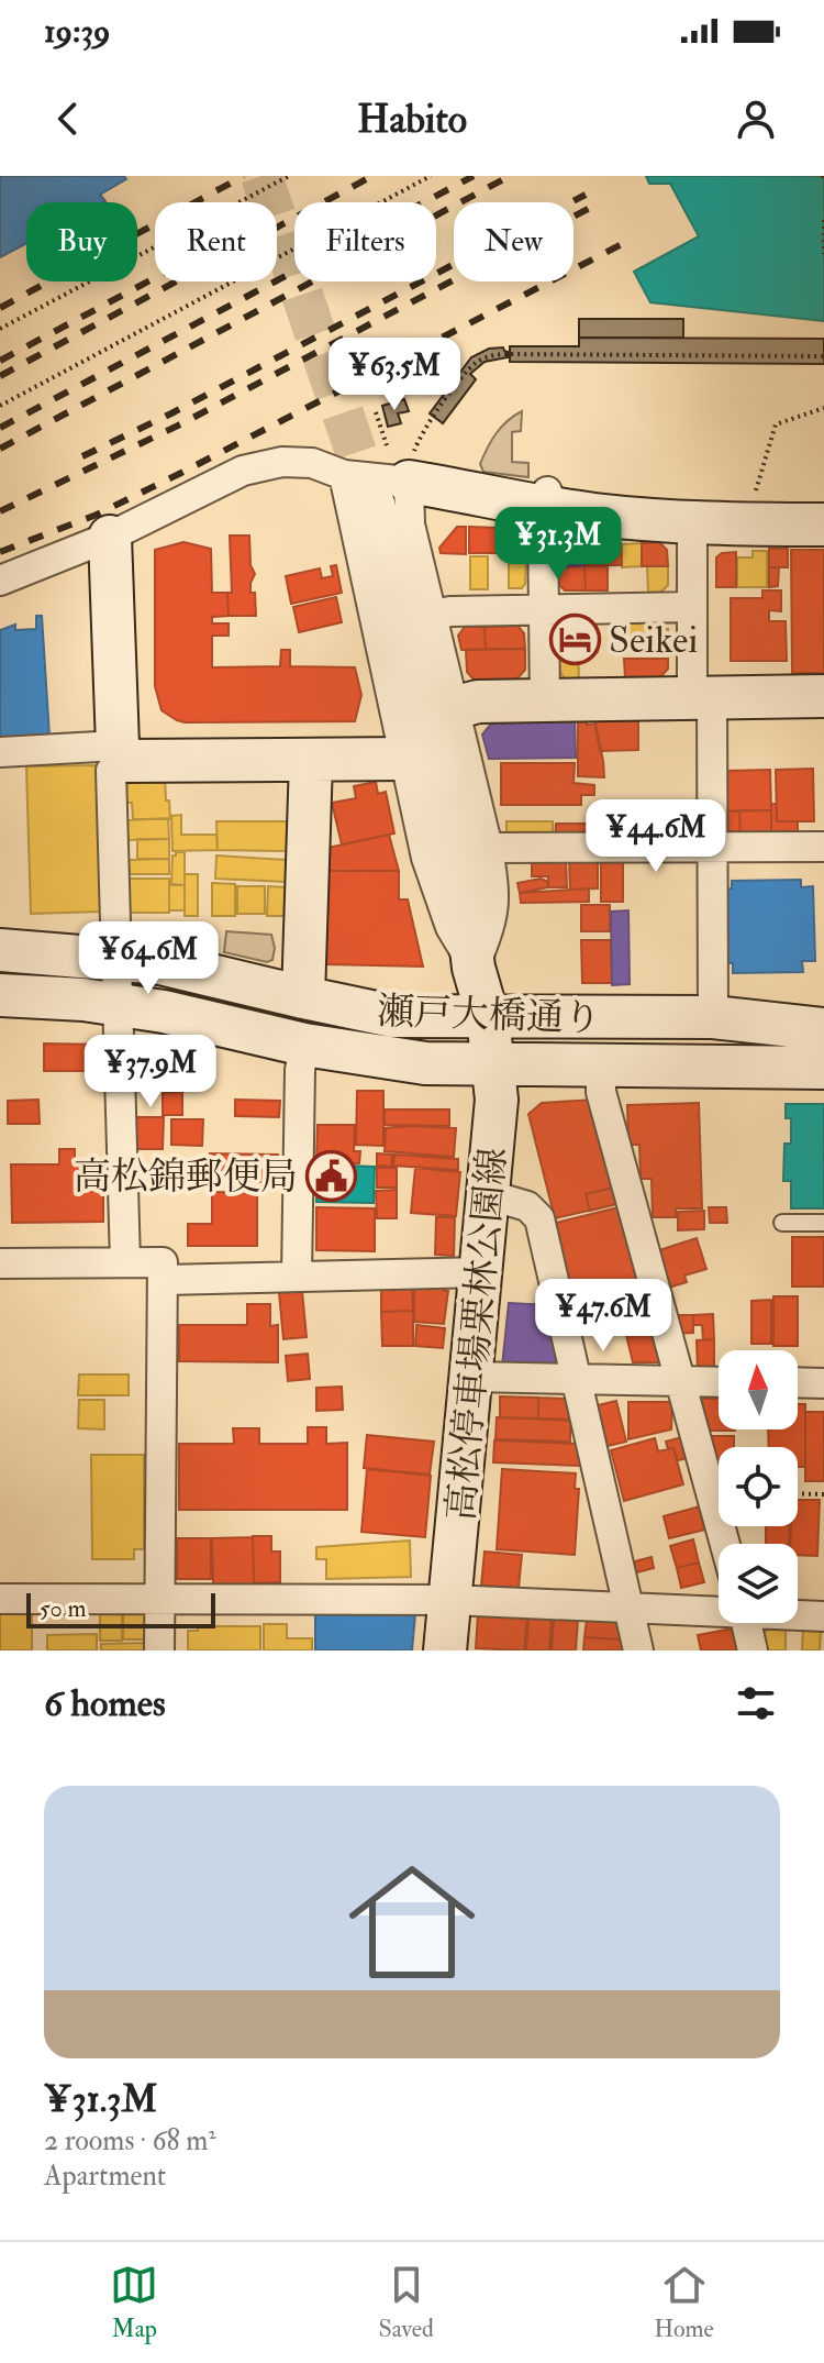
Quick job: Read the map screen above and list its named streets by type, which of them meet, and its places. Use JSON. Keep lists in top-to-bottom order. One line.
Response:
{"streets":{"street":["瀬戸大橋通り","高松停車場栗林公園線"]},"crossings":[["瀬戸大橋通り","高松停車場栗林公園線"]],"places":{"hotel":["Seikei"],"public building":["高松錦郵便局"]},"scale_bar":"50 m","north":"top","page":{"status":"19:39","header":"Habito","chip":["Buy","Rent","Filters","New"],"price":["¥63.5M","¥31.3M","¥44.6M","¥64.6M","¥37.9M","¥47.6M"],"scale":"50 m","heading":"6 homes","list":[{"name":"¥31.3M","note":"2 rooms · 68 m² · Apartment"}],"tabs":["Map","Saved","Home"]}}
